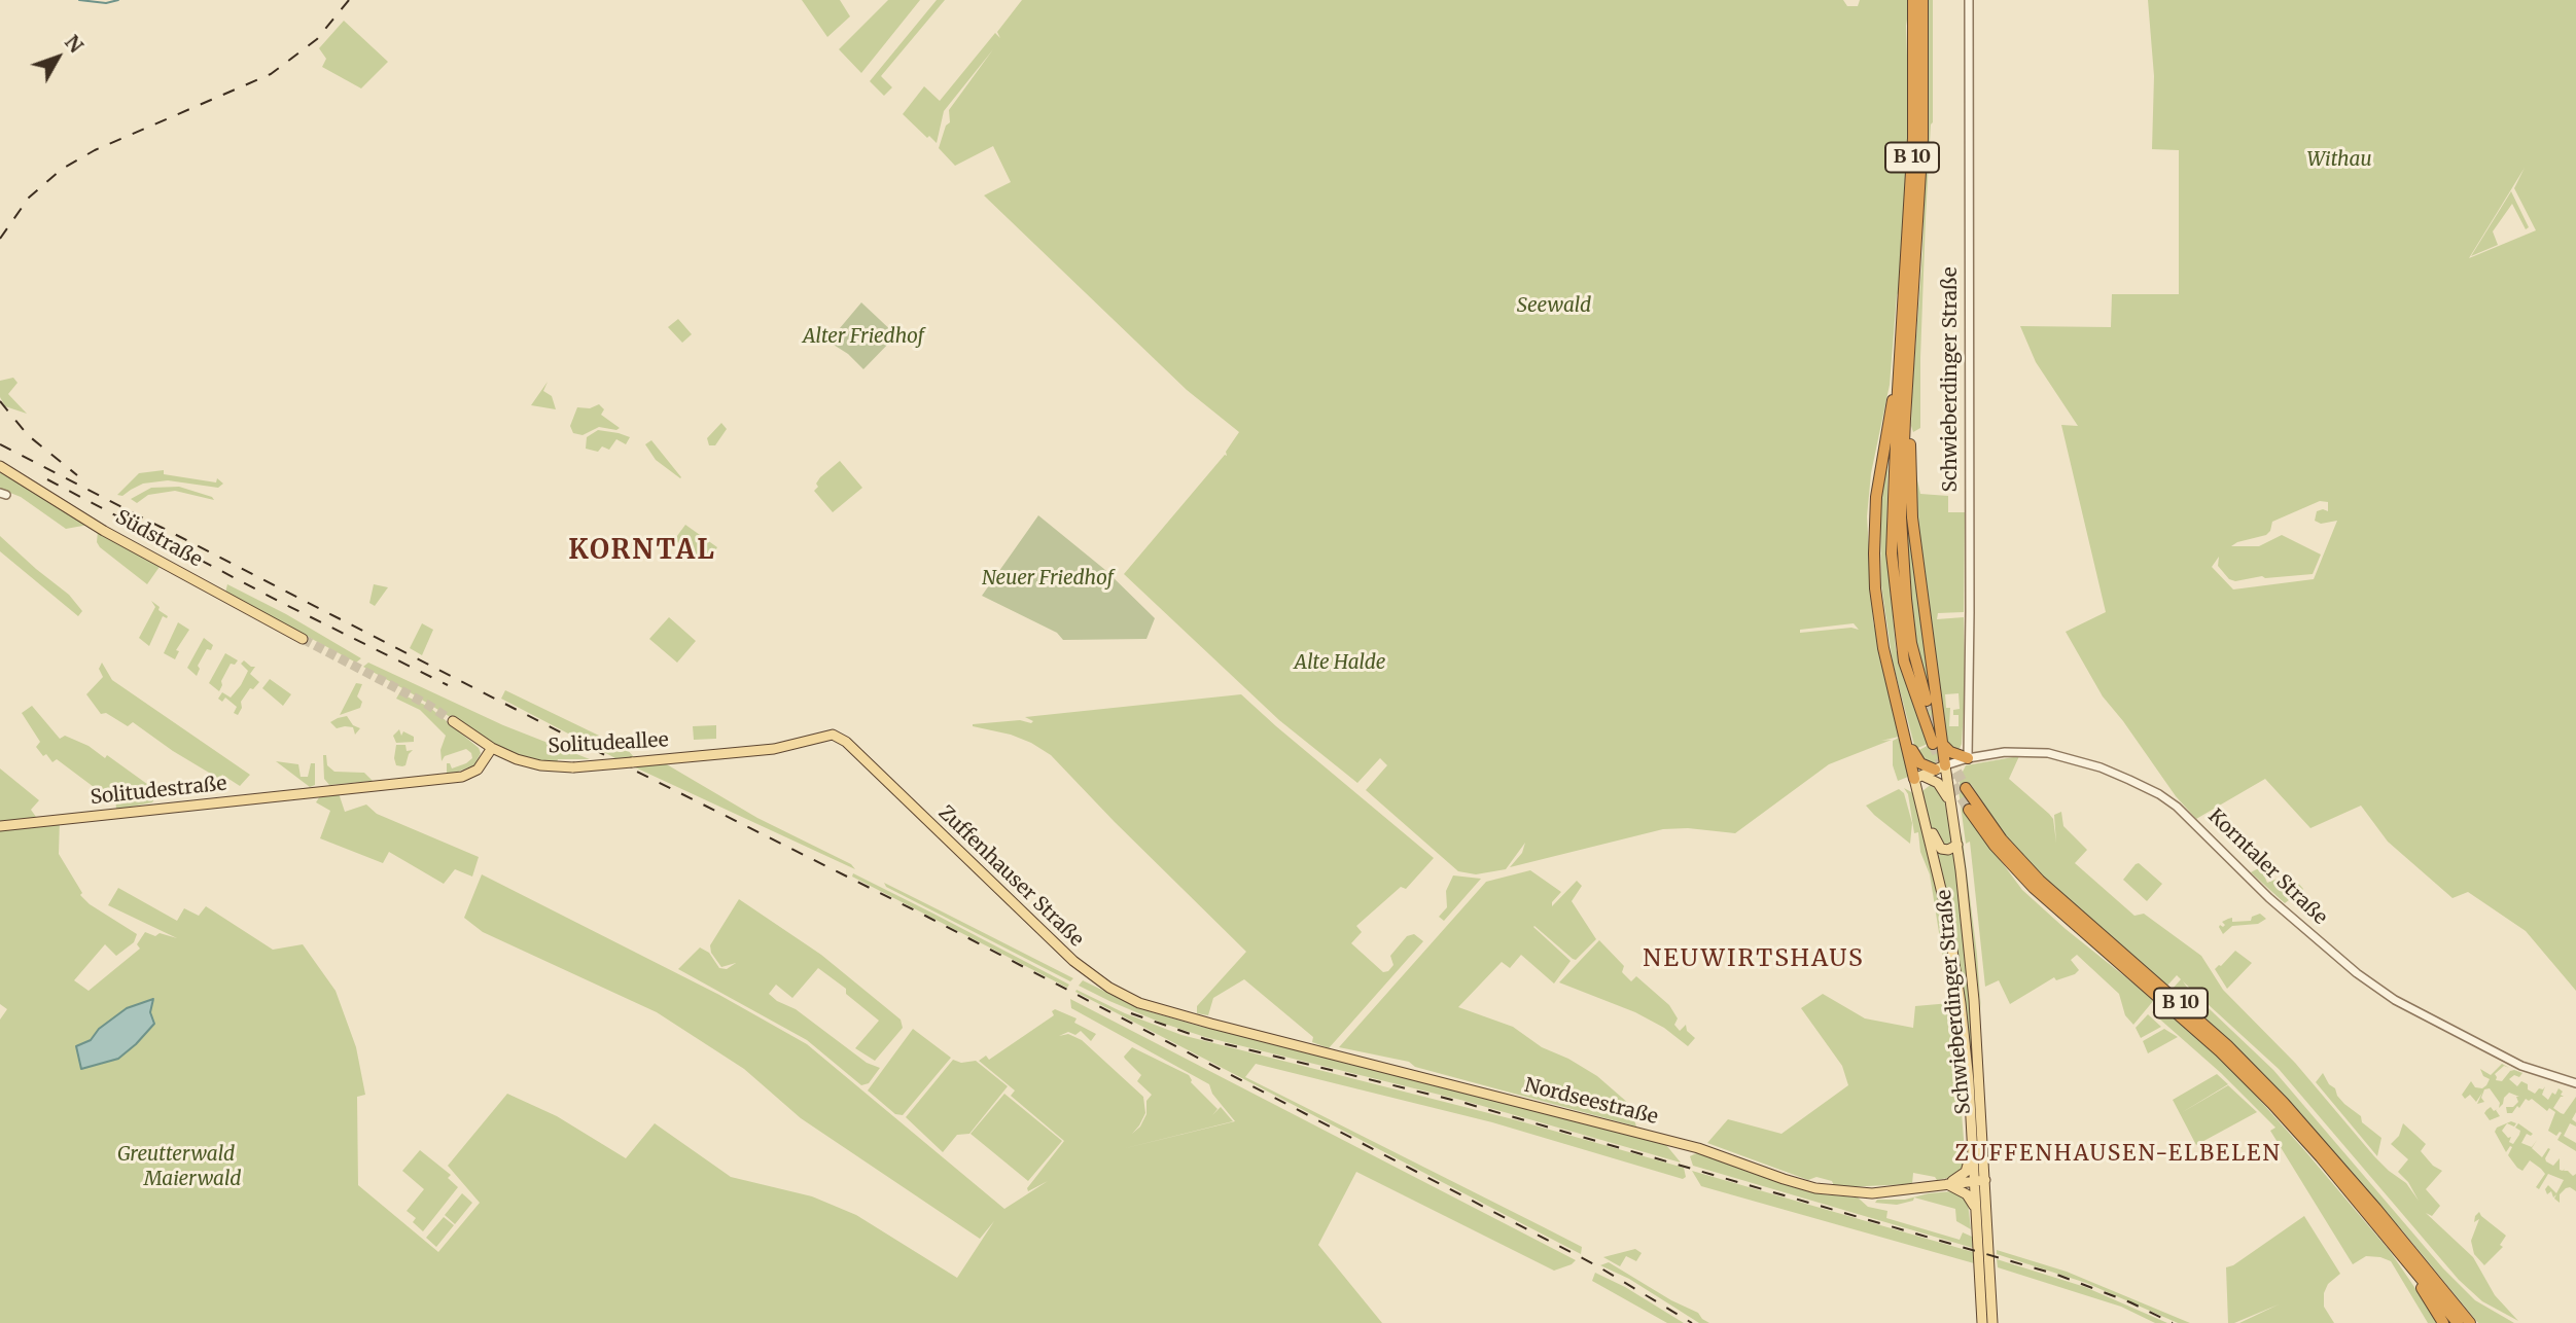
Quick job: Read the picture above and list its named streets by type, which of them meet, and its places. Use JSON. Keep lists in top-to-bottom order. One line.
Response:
{"streets":{"highway":["B 10"],"main road":["Schwieberdinger Straße","Südstraße","Solitudeallee","Solitudestraße","Korntaler Straße","Zuffenhauser Straße","Nordseestraße"]},"crossings":[["B 10","Schwieberdinger Straße"],["B 10","Korntaler Straße"],["Schwieberdinger Straße","Korntaler Straße"],["Schwieberdinger Straße","Nordseestraße"],["Solitudeallee","Solitudestraße"],["Solitudeallee","Zuffenhauser Straße"],["Zuffenhauser Straße","Nordseestraße"]],"districts":["KORNTAL","NEUWIRTSHAUS","ZUFFENHAUSEN-ELBELEN"],"parks":["Withau","Seewald","Alter Friedhof","Neuer Friedhof","Alte Halde","Greutterwald","Maierwald"],"north":"top right"}
